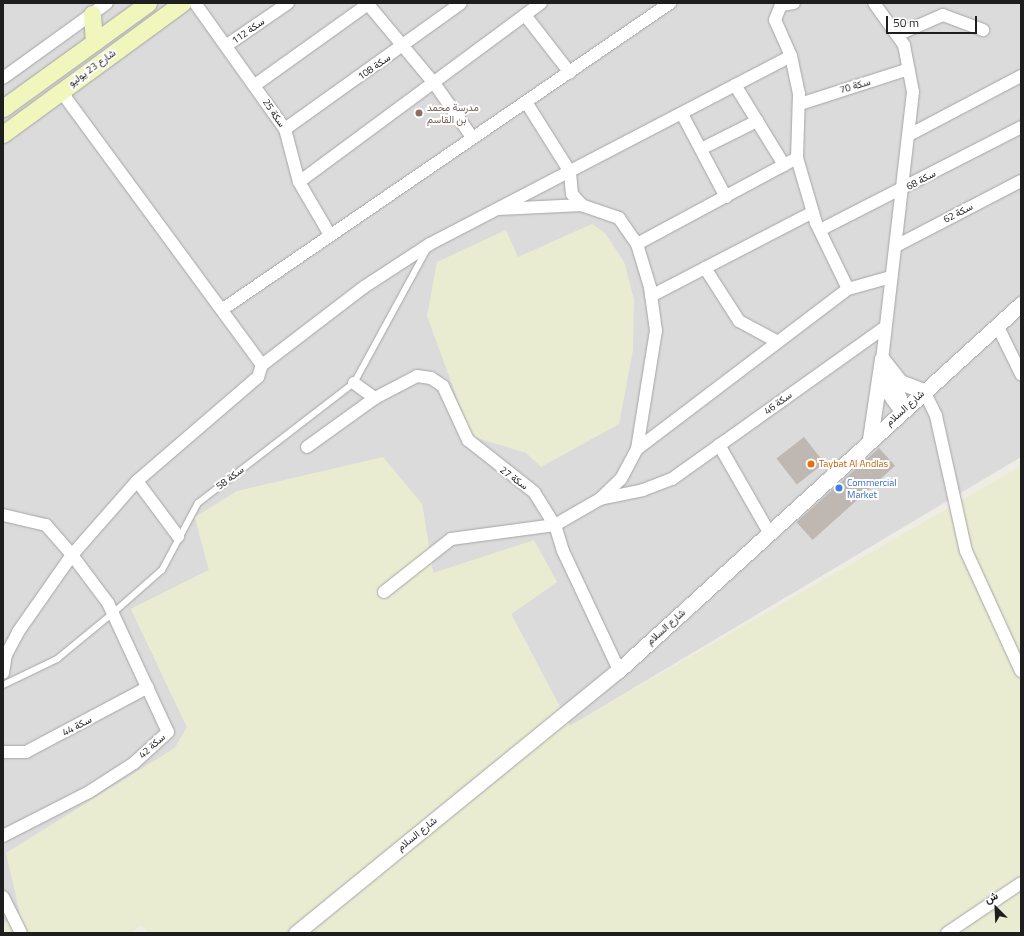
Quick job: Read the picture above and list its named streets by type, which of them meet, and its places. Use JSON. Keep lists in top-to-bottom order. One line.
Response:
{"streets":{"main road":["شارع 23 يوليو"],"street":["سكة 112","سكة 108","سكة 70","سكة 25","سكة 68","سكة 62","سكة 46","شارع السلام","سكة 27","سكة 44","سكة 42"],"lane":["سكة 58"]},"crossings":[["سكة 112","سكة 25"],["سكة 108","سكة 25"],["شارع السلام","سكة 27"],["سكة 58","سكة 42"],["سكة 44","سكة 42"]],"places":["مدرسة محمد بن القاسم","Taybat Al Andlas","Commercial Market"],"scale_bar":"50 m","north":"top left"}
